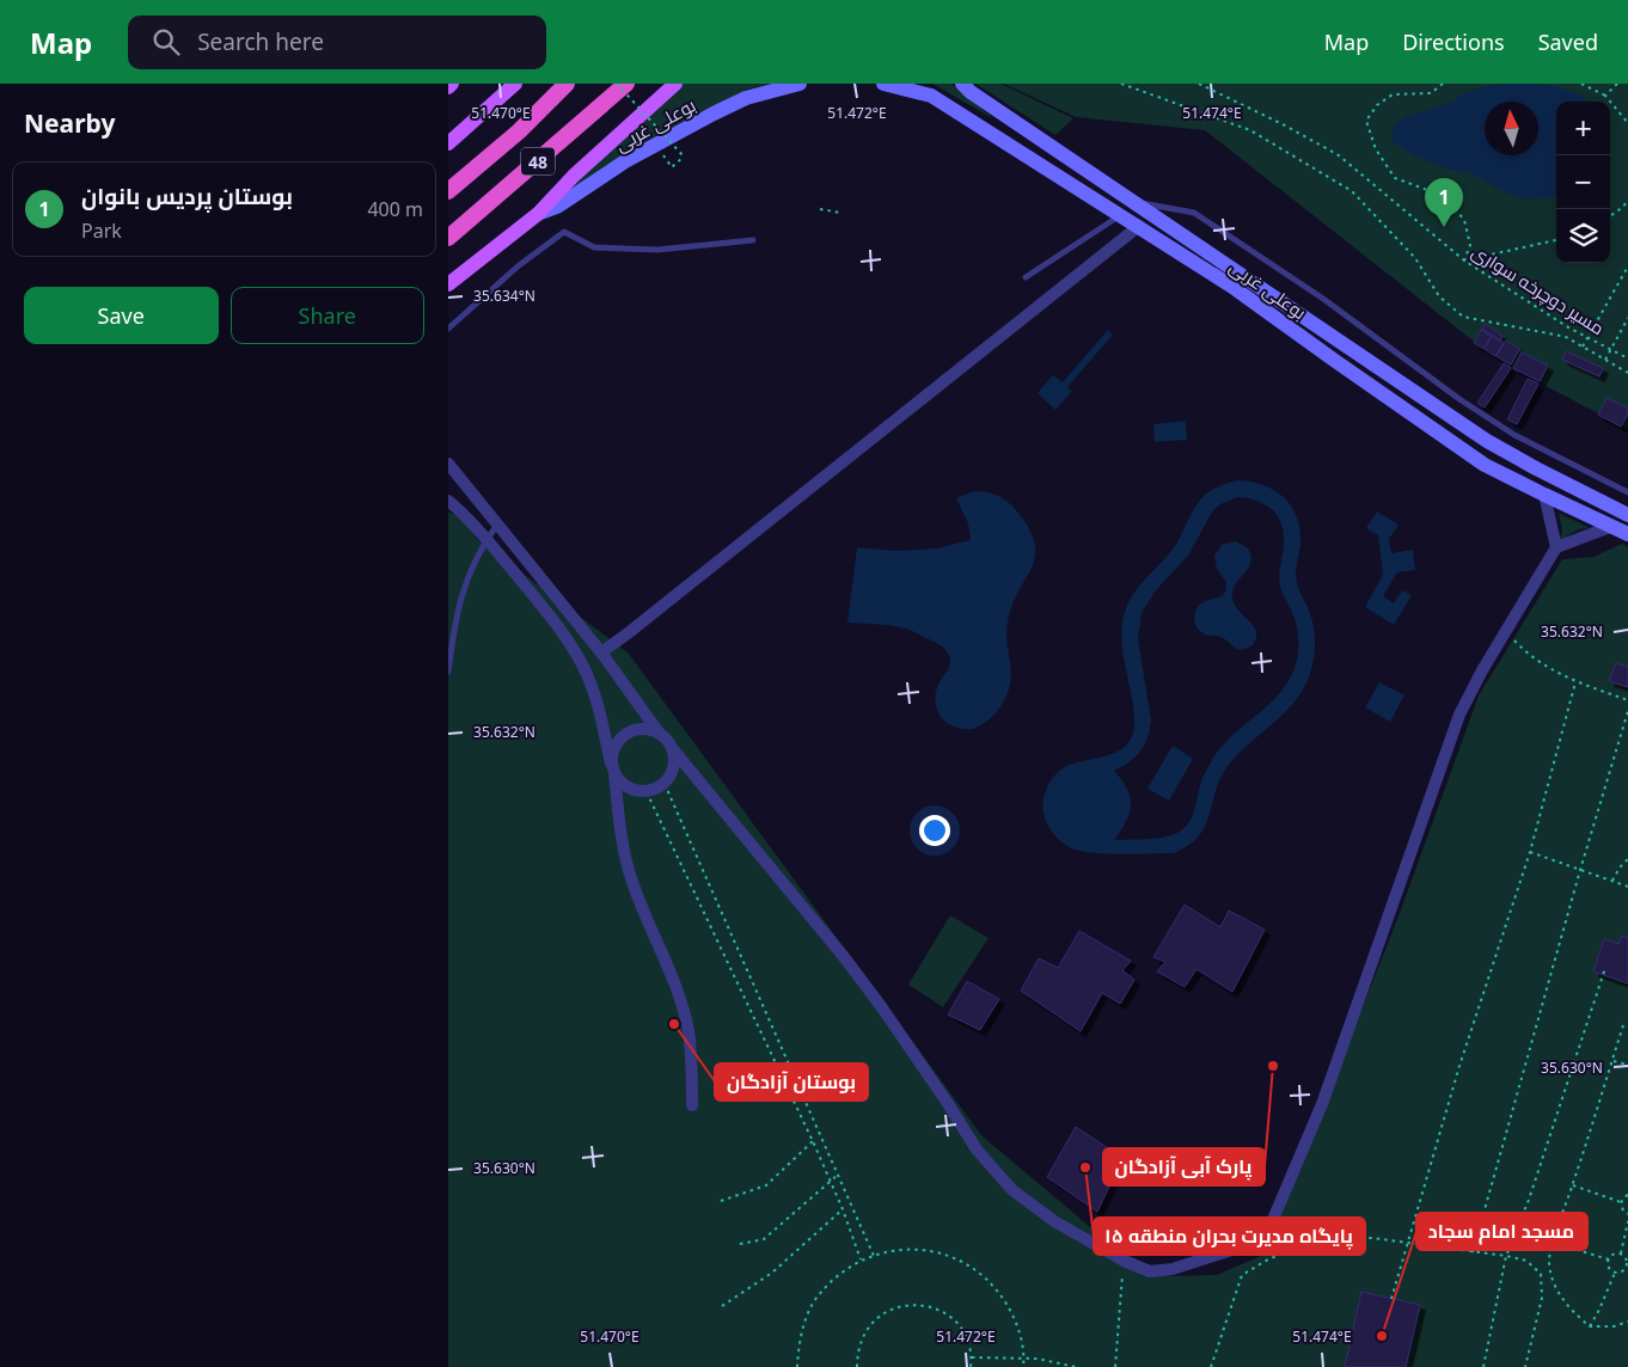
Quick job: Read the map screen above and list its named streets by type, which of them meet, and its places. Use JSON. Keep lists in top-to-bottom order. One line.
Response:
{"streets":{"highway":["48"],"main road":["بوعلی غربی"],"path":["مسیر دوچرخه سواری"]},"places":["بوستان آزادگان","پارک آبی آزادگان","پایگاه مدیرت بحران منطقه ۱۵","مسجد امام سجاد"],"north":"top","page":{"header":"Map","search":"Search here","nav":["Map","Directions","Saved"],"heading":"Nearby","map_buttons":["+","−"],"list":[{"mark":"1","name":"بوستان پردیس بانوان","note":"Park","value":"400 m"}],"pins":"1","buttons":["Save","Share"]},"coordinates":["51.470°E","51.472°E","51.474°E","35.634°N","35.632°N","35.630°N"]}
